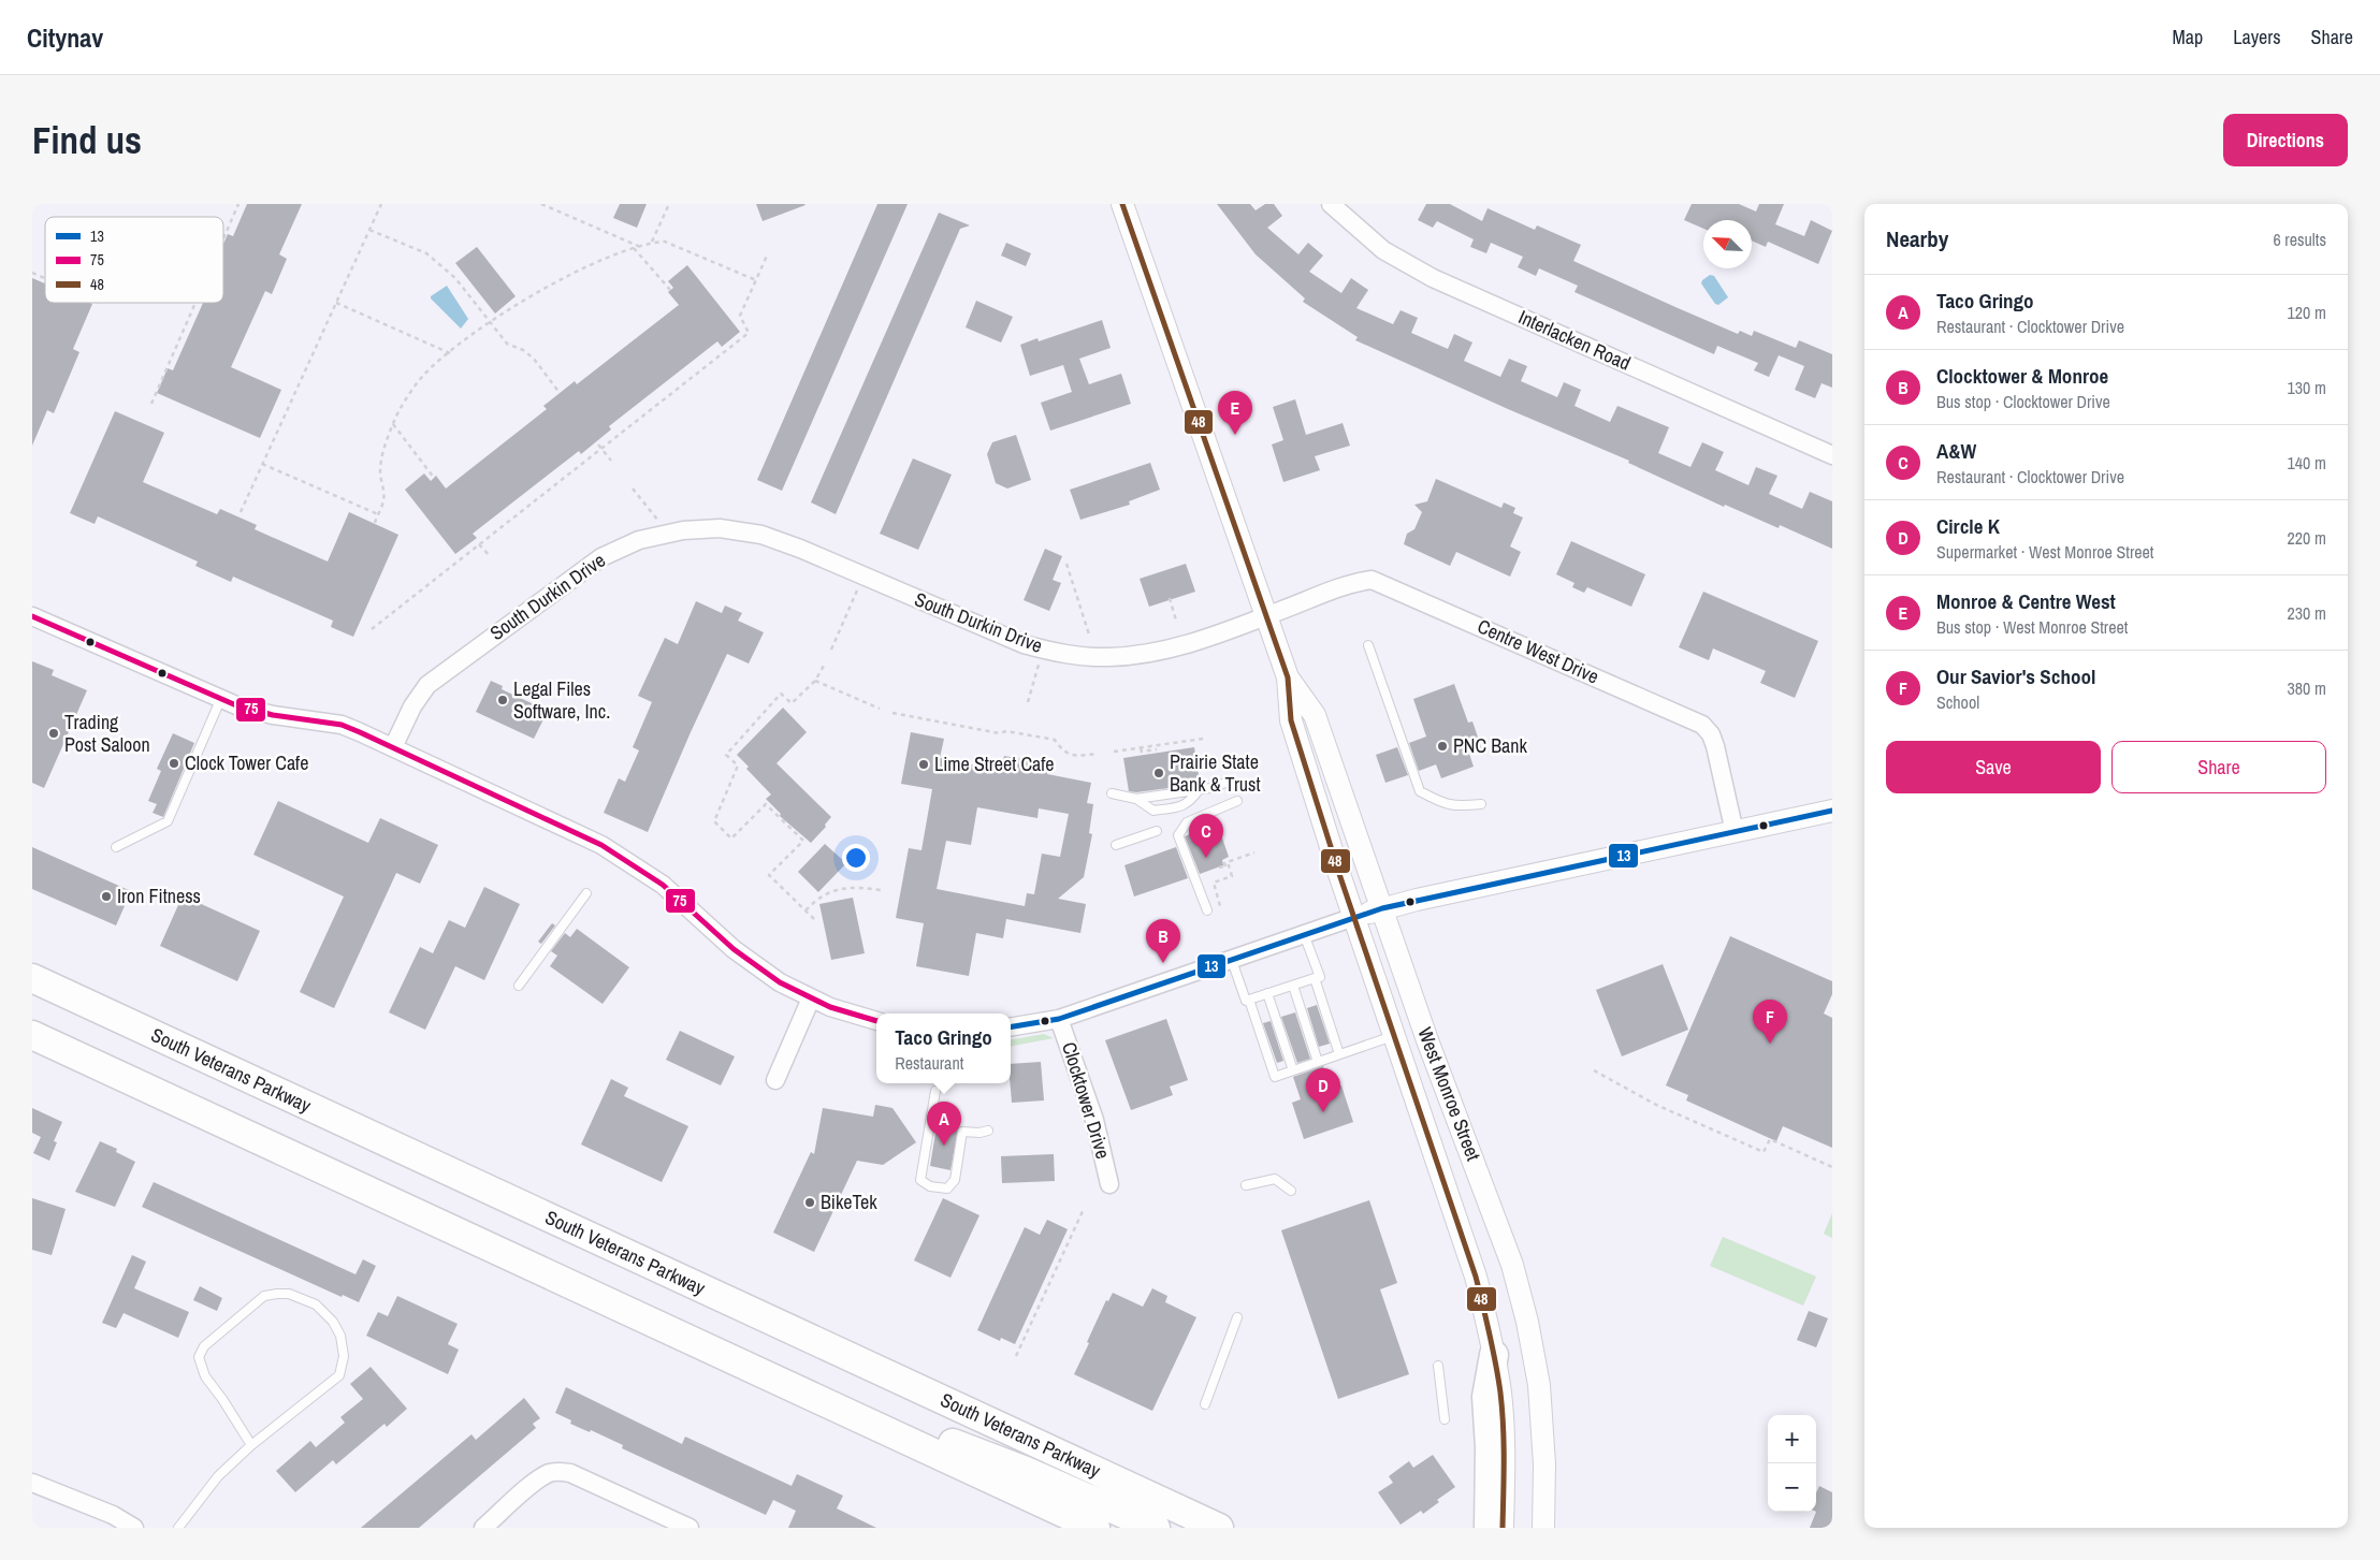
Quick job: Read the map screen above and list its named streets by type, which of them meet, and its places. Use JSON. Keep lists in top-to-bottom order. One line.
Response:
{"streets":{"highway":["South Veterans Parkway"],"street":["Interlacken Road","South Durkin Drive","Centre West Drive","West Monroe Street","Clocktower Drive"]},"crossings":[["South Durkin Drive","Centre West Drive"],["South Durkin Drive","West Monroe Street"],["Centre West Drive","West Monroe Street"],["West Monroe Street","Clocktower Drive"]],"places":["Legal Files Software, Inc.","Trading Post Saloon","PNC Bank","Clock Tower Cafe","Lime Street Cafe","Prairie State Bank & Trust","Iron Fitness","BikeTek"],"lines":["transit line 48","transit line 75","transit line 13"],"legend":["13","75","48"],"north":"top left","page":{"header":"Citynav","nav":["Map","Layers","Share"],"buttons":["Directions",["Save","Share"]],"title":"Find us","heading":["Nearby","6 results"],"list":[{"mark":"A","name":"Taco Gringo","note":"Restaurant · Clocktower Drive","value":"120 m"},{"mark":"B","name":"Clocktower & Monroe","note":"Bus stop · Clocktower Drive","value":"130 m"},{"mark":"C","name":"A&W","note":"Restaurant · Clocktower Drive","value":"140 m"},{"mark":"D","name":"Circle K","note":"Supermarket · West Monroe Street","value":"220 m"},{"mark":"E","name":"Monroe & Centre West","note":"Bus stop · West Monroe Street","value":"230 m"},{"mark":"F","name":"Our Savior's School","note":"School","value":"380 m"}],"pins":["E","C","B","F","D","A"],"popup":["Taco Gringo","Restaurant"],"map_buttons":["+","−"]}}
